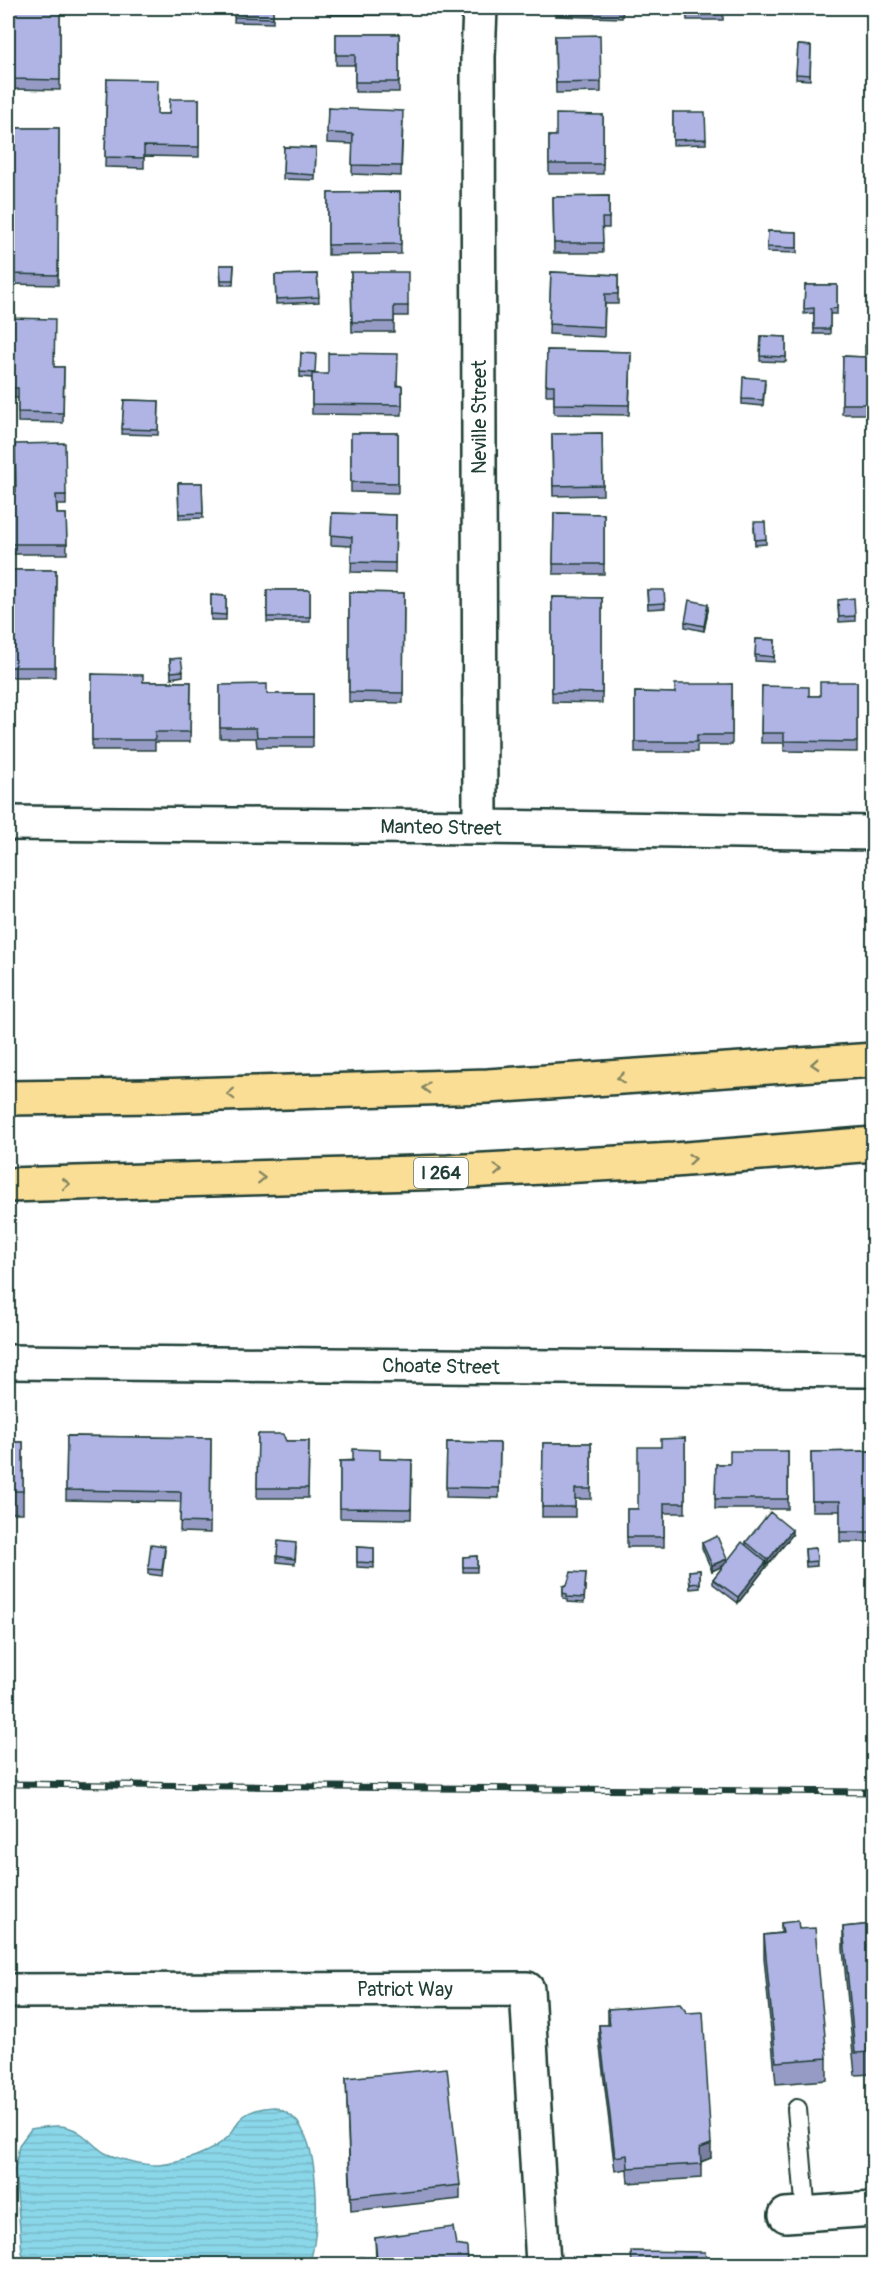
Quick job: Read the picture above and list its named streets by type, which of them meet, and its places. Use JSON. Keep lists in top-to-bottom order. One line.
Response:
{"streets":{"highway":["I 264"],"street":["Neville Street","Manteo Street","Choate Street","Patriot Way"]},"crossings":[["Neville Street","Manteo Street"]]}
